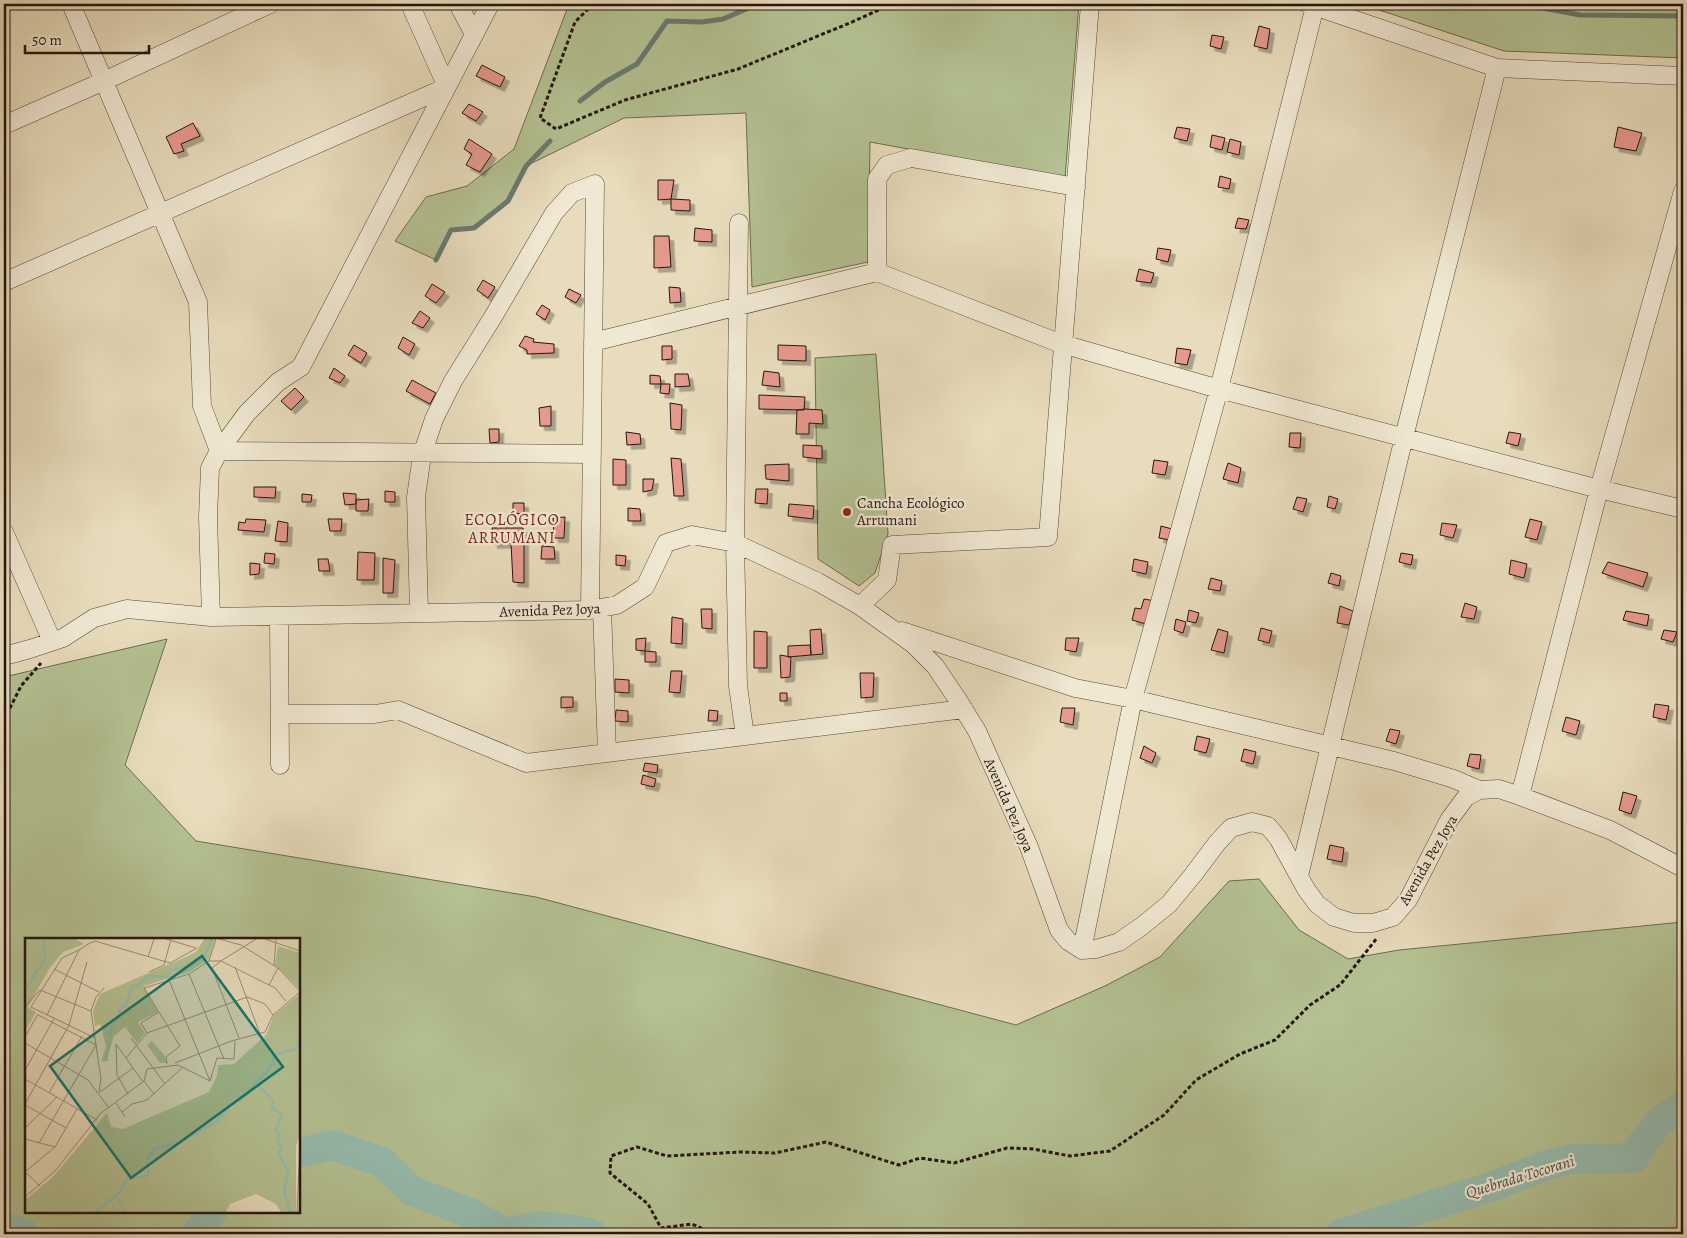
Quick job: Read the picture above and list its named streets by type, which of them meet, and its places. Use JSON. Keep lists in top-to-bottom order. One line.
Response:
{"streets":{"street":["Avenida Pez Joya"]},"districts":["ECOLÓGICO ARRUMANI"],"water":["Quebrada Tocorani"],"places":["Cancha Ecológico Arrumani"],"scale_bar":"50 m"}
